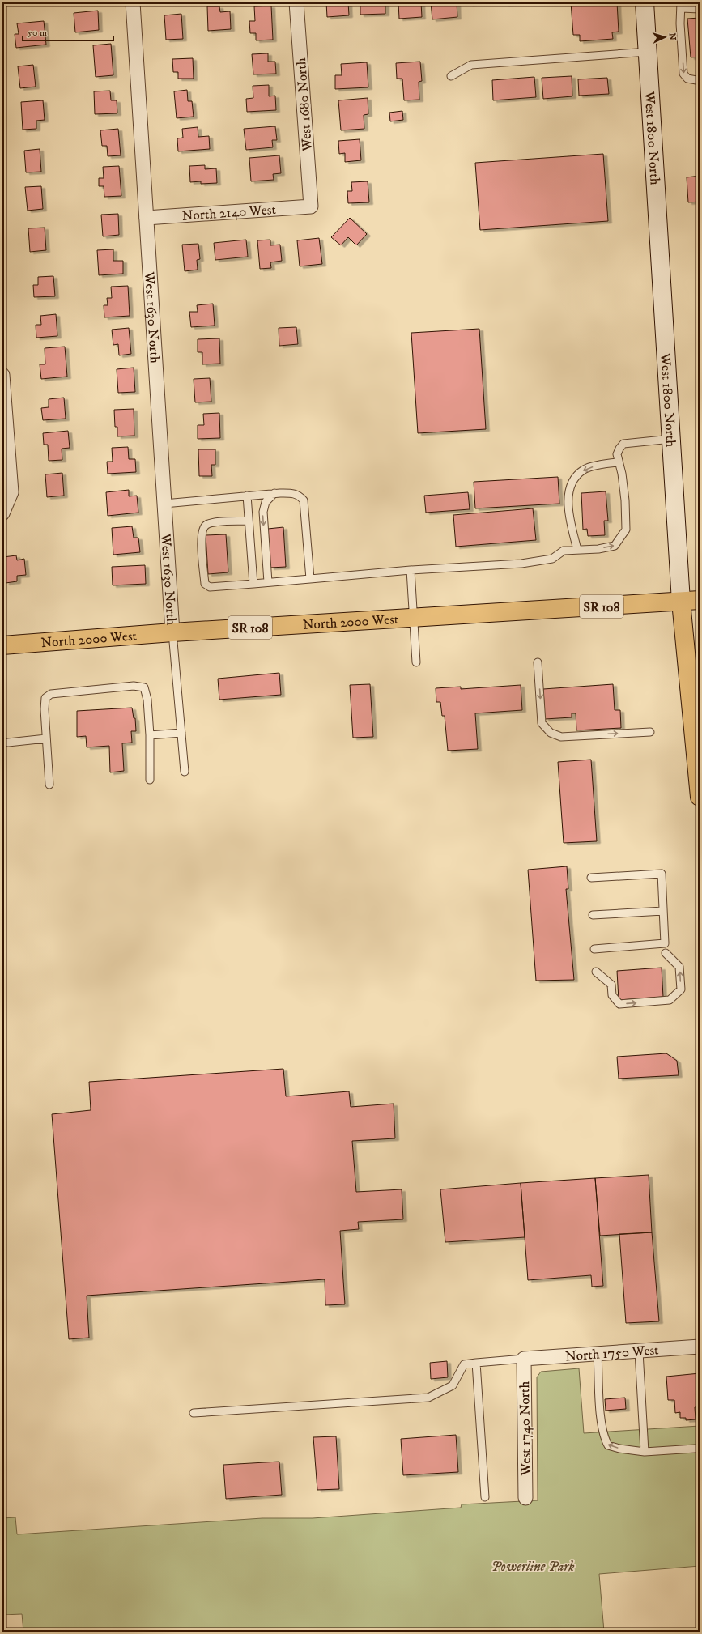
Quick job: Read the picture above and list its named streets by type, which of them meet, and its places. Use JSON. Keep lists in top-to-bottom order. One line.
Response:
{"streets":{"main road":["West 1800 North","SR 108","North 2000 West"],"street":["West 1680 North","North 2140 West","West 1630 North","North 1750 West","West 1740 North"]},"crossings":[["West 1680 North","North 2140 West"],["West 1800 North","North 2000 West"],["North 2140 West","West 1630 North"],["West 1630 North","North 2000 West"],["North 1750 West","West 1740 North"]],"parks":["Powerline Park"],"scale_bar":"50 m","north":"right"}
